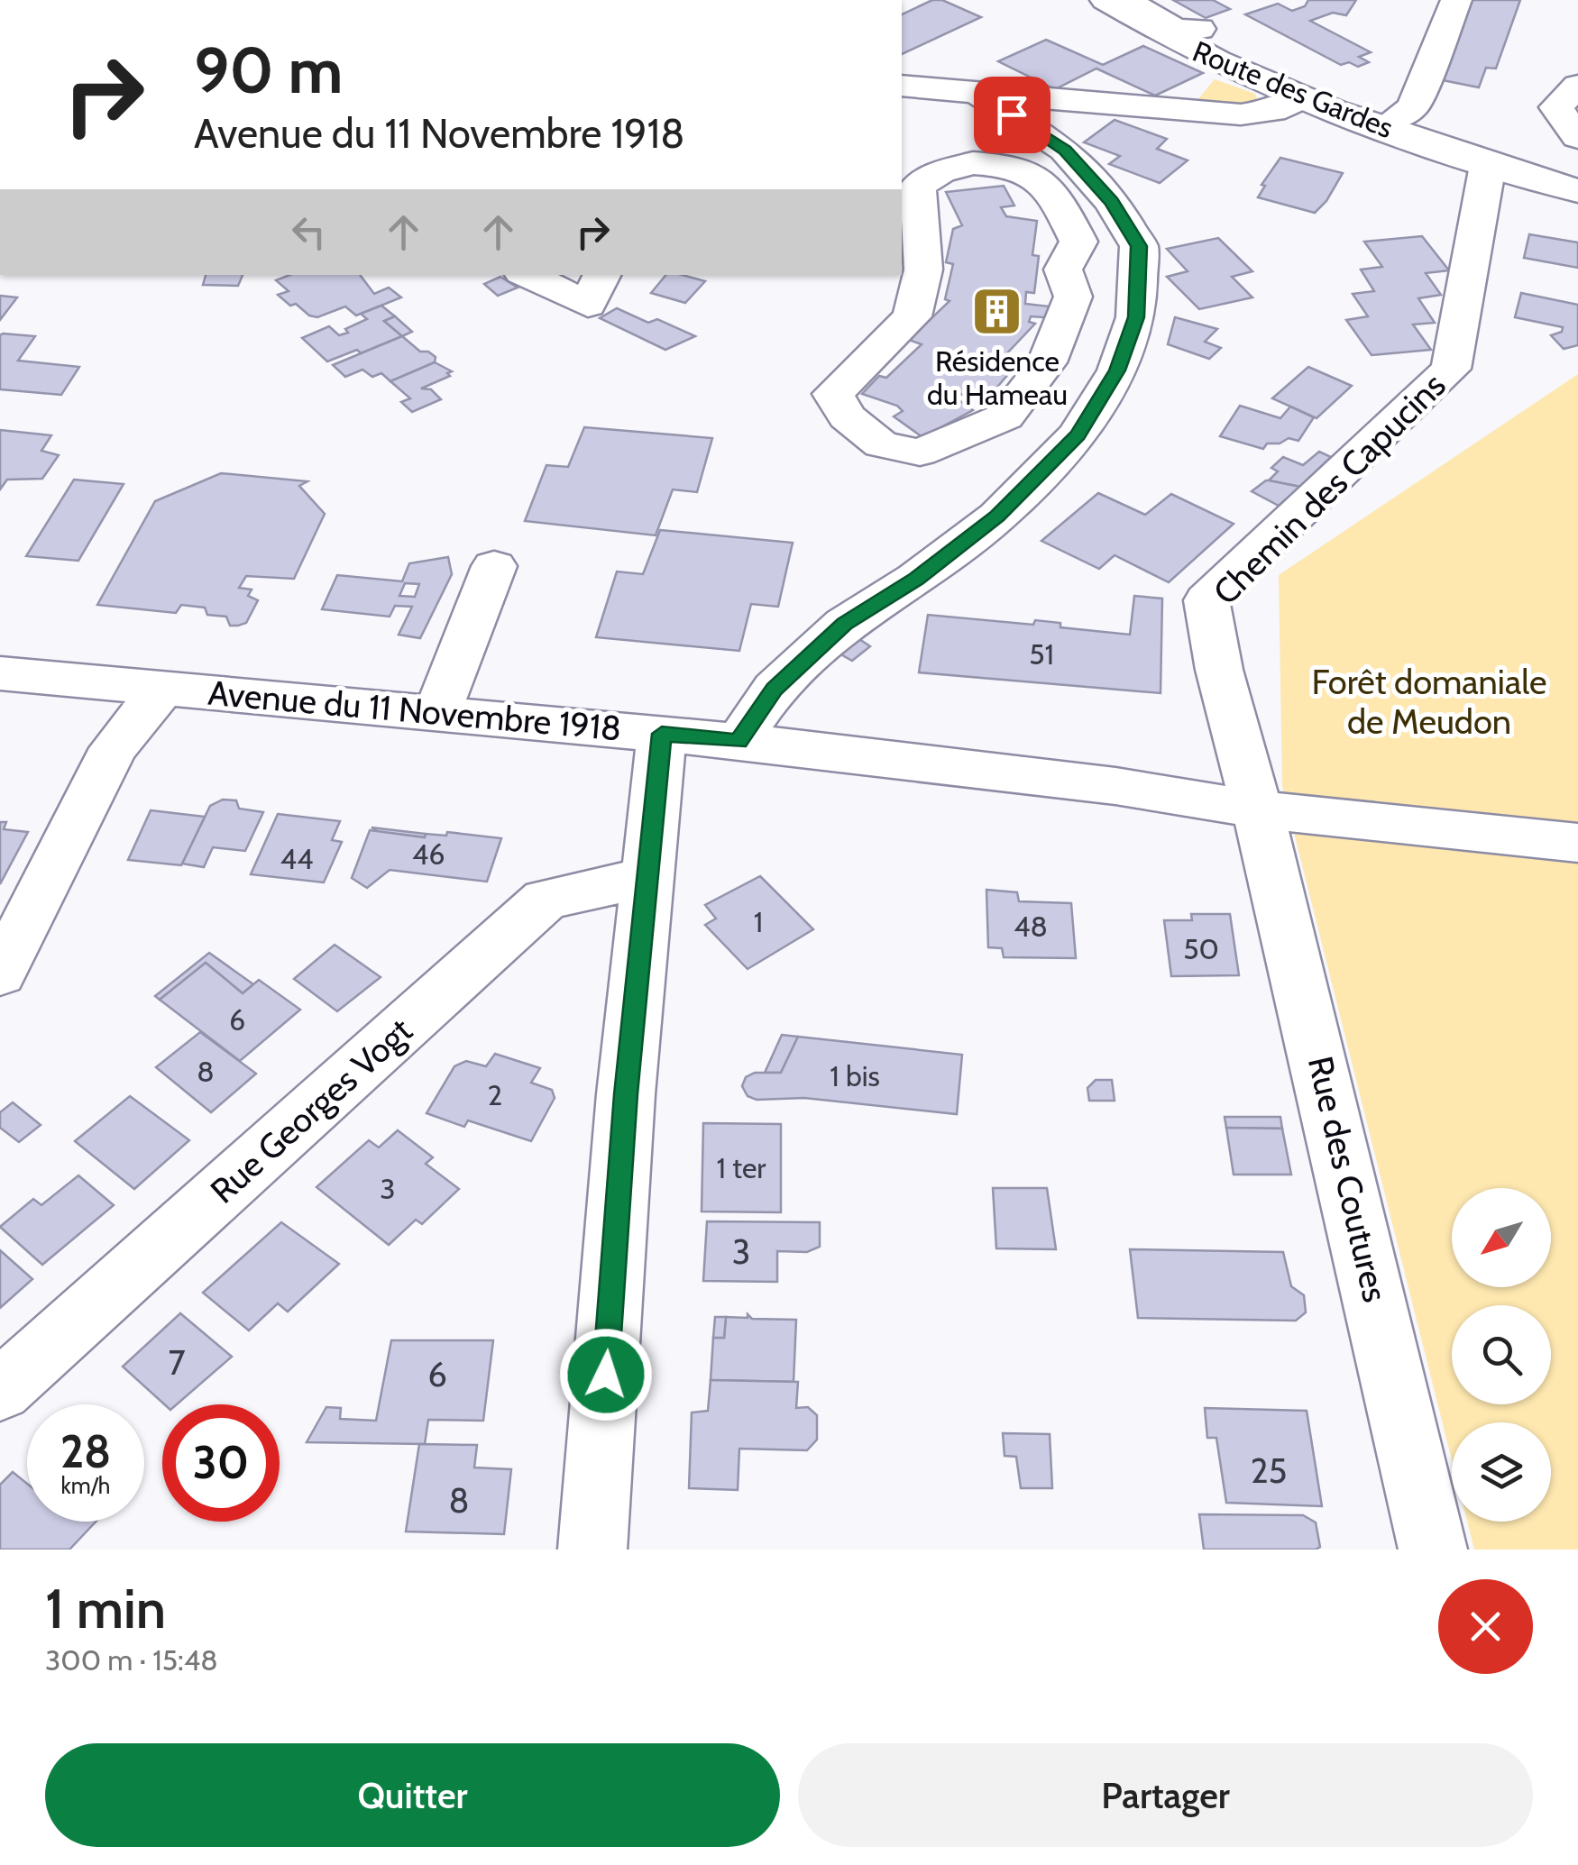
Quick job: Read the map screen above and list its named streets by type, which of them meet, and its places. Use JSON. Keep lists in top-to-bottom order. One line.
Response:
{"streets":{"street":["Route des Gardes","Chemin des Capucins","Avenue du 11 Novembre 1918","Rue Georges Vogt","Rue des Coutures"]},"crossings":[["Route des Gardes","Chemin des Capucins"],["Chemin des Capucins","Avenue du 11 Novembre 1918"],["Chemin des Capucins","Rue des Coutures"],["Avenue du 11 Novembre 1918","Rue des Coutures"]],"parks":["Forêt domaniale de Meudon"],"places":{"building":["Résidence du Hameau"]},"house_numbers":["51","46","44","1","48","50","6","8","1 bis","2","1 ter","3","3","7","6","25","8"],"north":"bottom left","page":{"turn":["90 m","Avenue du 11 Novembre 1918"],"speed":"28 km/h","limit":"30","heading":["1 min","300 m · 15:48"],"buttons":["Quitter","Partager"]}}
